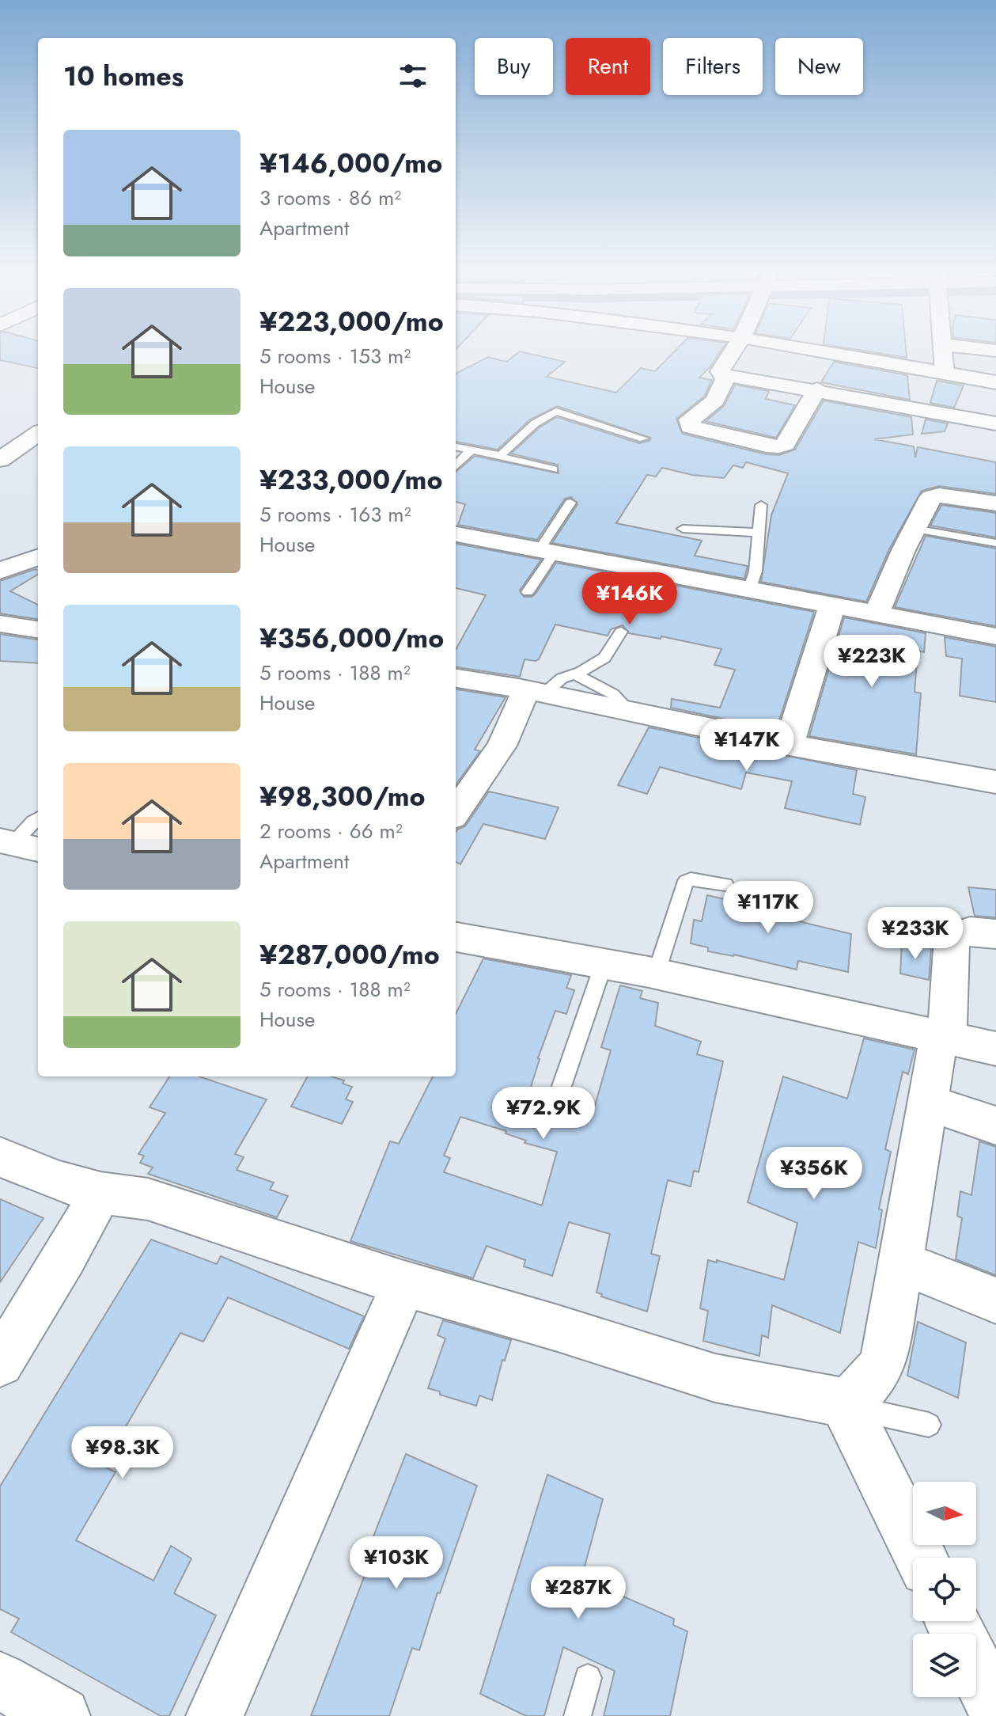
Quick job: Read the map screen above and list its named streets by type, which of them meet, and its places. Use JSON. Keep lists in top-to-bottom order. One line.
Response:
{"north":"right","page":{"chip":["Buy","Rent","Filters","New"],"heading":"10 homes","list":[{"name":"¥146,000/mo","note":"3 rooms · 86 m² · Apartment"},{"name":"¥223,000/mo","note":"5 rooms · 153 m² · House"},{"name":"¥233,000/mo","note":"5 rooms · 163 m² · House"},{"name":"¥356,000/mo","note":"5 rooms · 188 m² · House"},{"name":"¥98,300/mo","note":"2 rooms · 66 m² · Apartment"},{"name":"¥287,000/mo","note":"5 rooms · 188 m² · House"}],"price":["¥146K","¥223K","¥147K","¥117K","¥233K","¥72.9K","¥356K","¥98.3K","¥103K","¥287K"]}}
